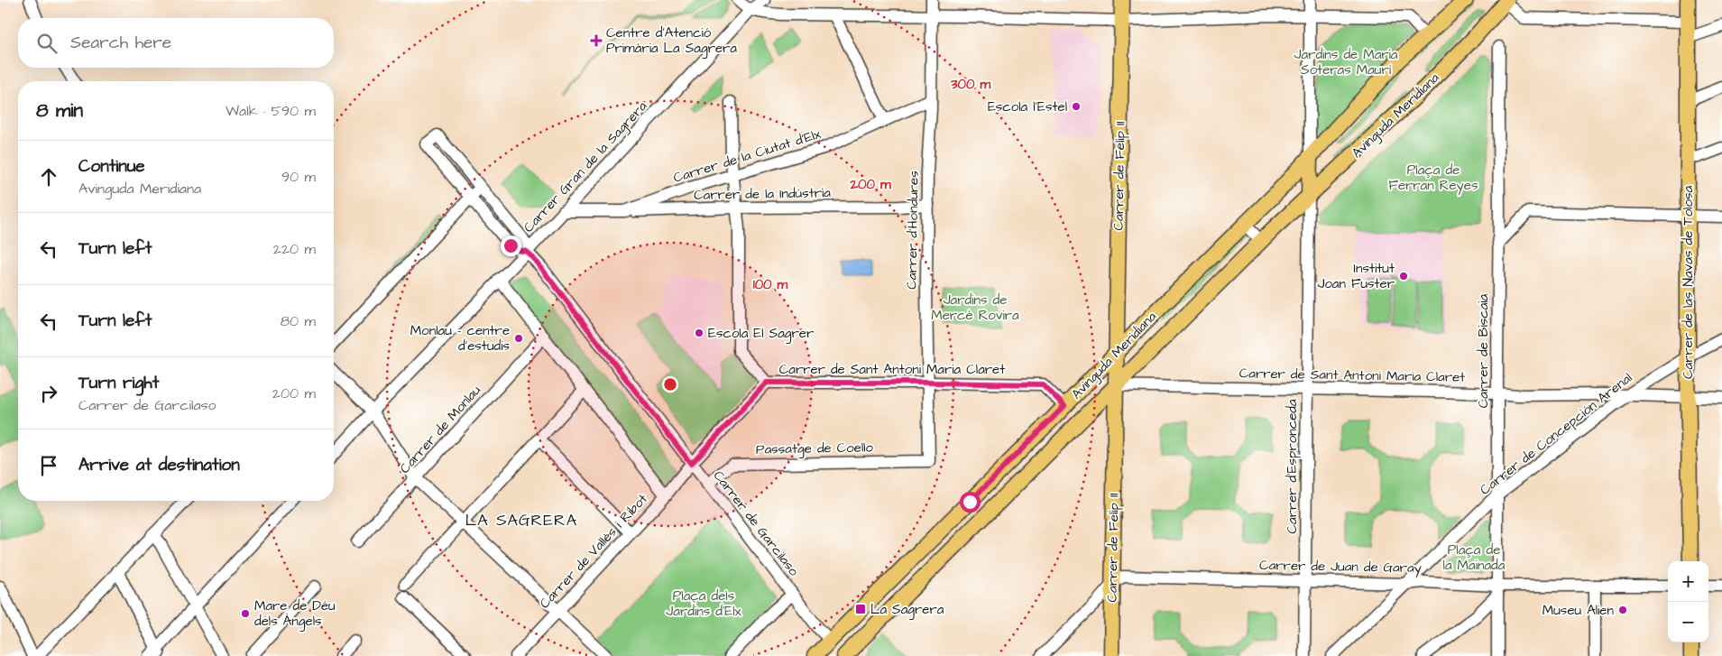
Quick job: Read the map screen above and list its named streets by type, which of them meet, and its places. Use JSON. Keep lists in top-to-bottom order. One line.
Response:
{"streets":{"main road":["Avinguda Meridiana","Carrer de Felip II","Carrer de las Navas de Tolosa"],"street":["Carrer de la Ciutat d'Elx","Carrer Gran de la Sagrera","Carrer de la Indústria","Carrer d'Hondures","Carrer de Biscaia","Carrer de Sant Antoni Maria Claret","Carrer de Monlau","Carrer de Concepción Arenal","Passatge de Coello","Carrer d'Espronceda","Carrer de Garcilaso","Carrer de Vallès i Ribot","Carrer de Juan de Garay"]},"crossings":[["Avinguda Meridiana","Carrer de Felip II"],["Avinguda Meridiana","Carrer de Sant Antoni Maria Claret"],["Avinguda Meridiana","Carrer d'Espronceda"],["Avinguda Meridiana","Carrer de Garcilaso"],["Carrer de la Ciutat d'Elx","Carrer Gran de la Sagrera"],["Carrer de la Ciutat d'Elx","Carrer de la Indústria"],["Carrer de la Ciutat d'Elx","Carrer d'Hondures"],["Carrer Gran de la Sagrera","Carrer de Garcilaso"],["Carrer de Felip II","Carrer de Sant Antoni Maria Claret"],["Carrer de Felip II","Carrer de Juan de Garay"],["Carrer de la Indústria","Carrer d'Hondures"],["Carrer d'Hondures","Carrer de Sant Antoni Maria Claret"],["Carrer d'Hondures","Passatge de Coello"],["Carrer de las Navas de Tolosa","Carrer de Sant Antoni Maria Claret"],["Carrer de las Navas de Tolosa","Carrer de Concepción Arenal"],["Carrer de Biscaia","Carrer de Sant Antoni Maria Claret"],["Carrer de Biscaia","Carrer de Concepción Arenal"],["Carrer de Biscaia","Carrer de Juan de Garay"],["Carrer de Sant Antoni Maria Claret","Carrer de Concepción Arenal"],["Carrer de Sant Antoni Maria Claret","Carrer d'Espronceda"],["Carrer de Sant Antoni Maria Claret","Carrer de Garcilaso"],["Carrer de Sant Antoni Maria Claret","Carrer de Vallès i Ribot"],["Carrer de Concepción Arenal","Carrer de Juan de Garay"],["Passatge de Coello","Carrer de Garcilaso"],["Carrer d'Espronceda","Carrer de Juan de Garay"],["Carrer de Garcilaso","Carrer de Vallès i Ribot"]],"districts":["LA SAGRERA"],"parks":["Jardins de Maria Soteras Maurí","Plaça de Ferran Reyes","Jardins de Mercè Rovira","Plaça de la Mainada","Plaça dels Jardins d'Elx"],"places":{"health":["Centre d'Atenció Primària La Sagrera"],"other":["Escola l'Estel","Institut Joan Fuster","Escola El Sagrer","Monlau - centre d'estudis","Museu Alien","Mare de Déu dels Àngels"],"transit":["La Sagrera"]},"page":{"search":"Search here","heading":["8 min","Walk · 590 m"],"list":[["Continue","Avinguda Meridiana","90 m"],["Turn left","220 m"],["Turn left","80 m"],["Turn right","Carrer de Garcilaso","200 m"],"Arrive at destination"],"map_buttons":["+","−"]},"rings":["300 m","200 m","100 m"]}
